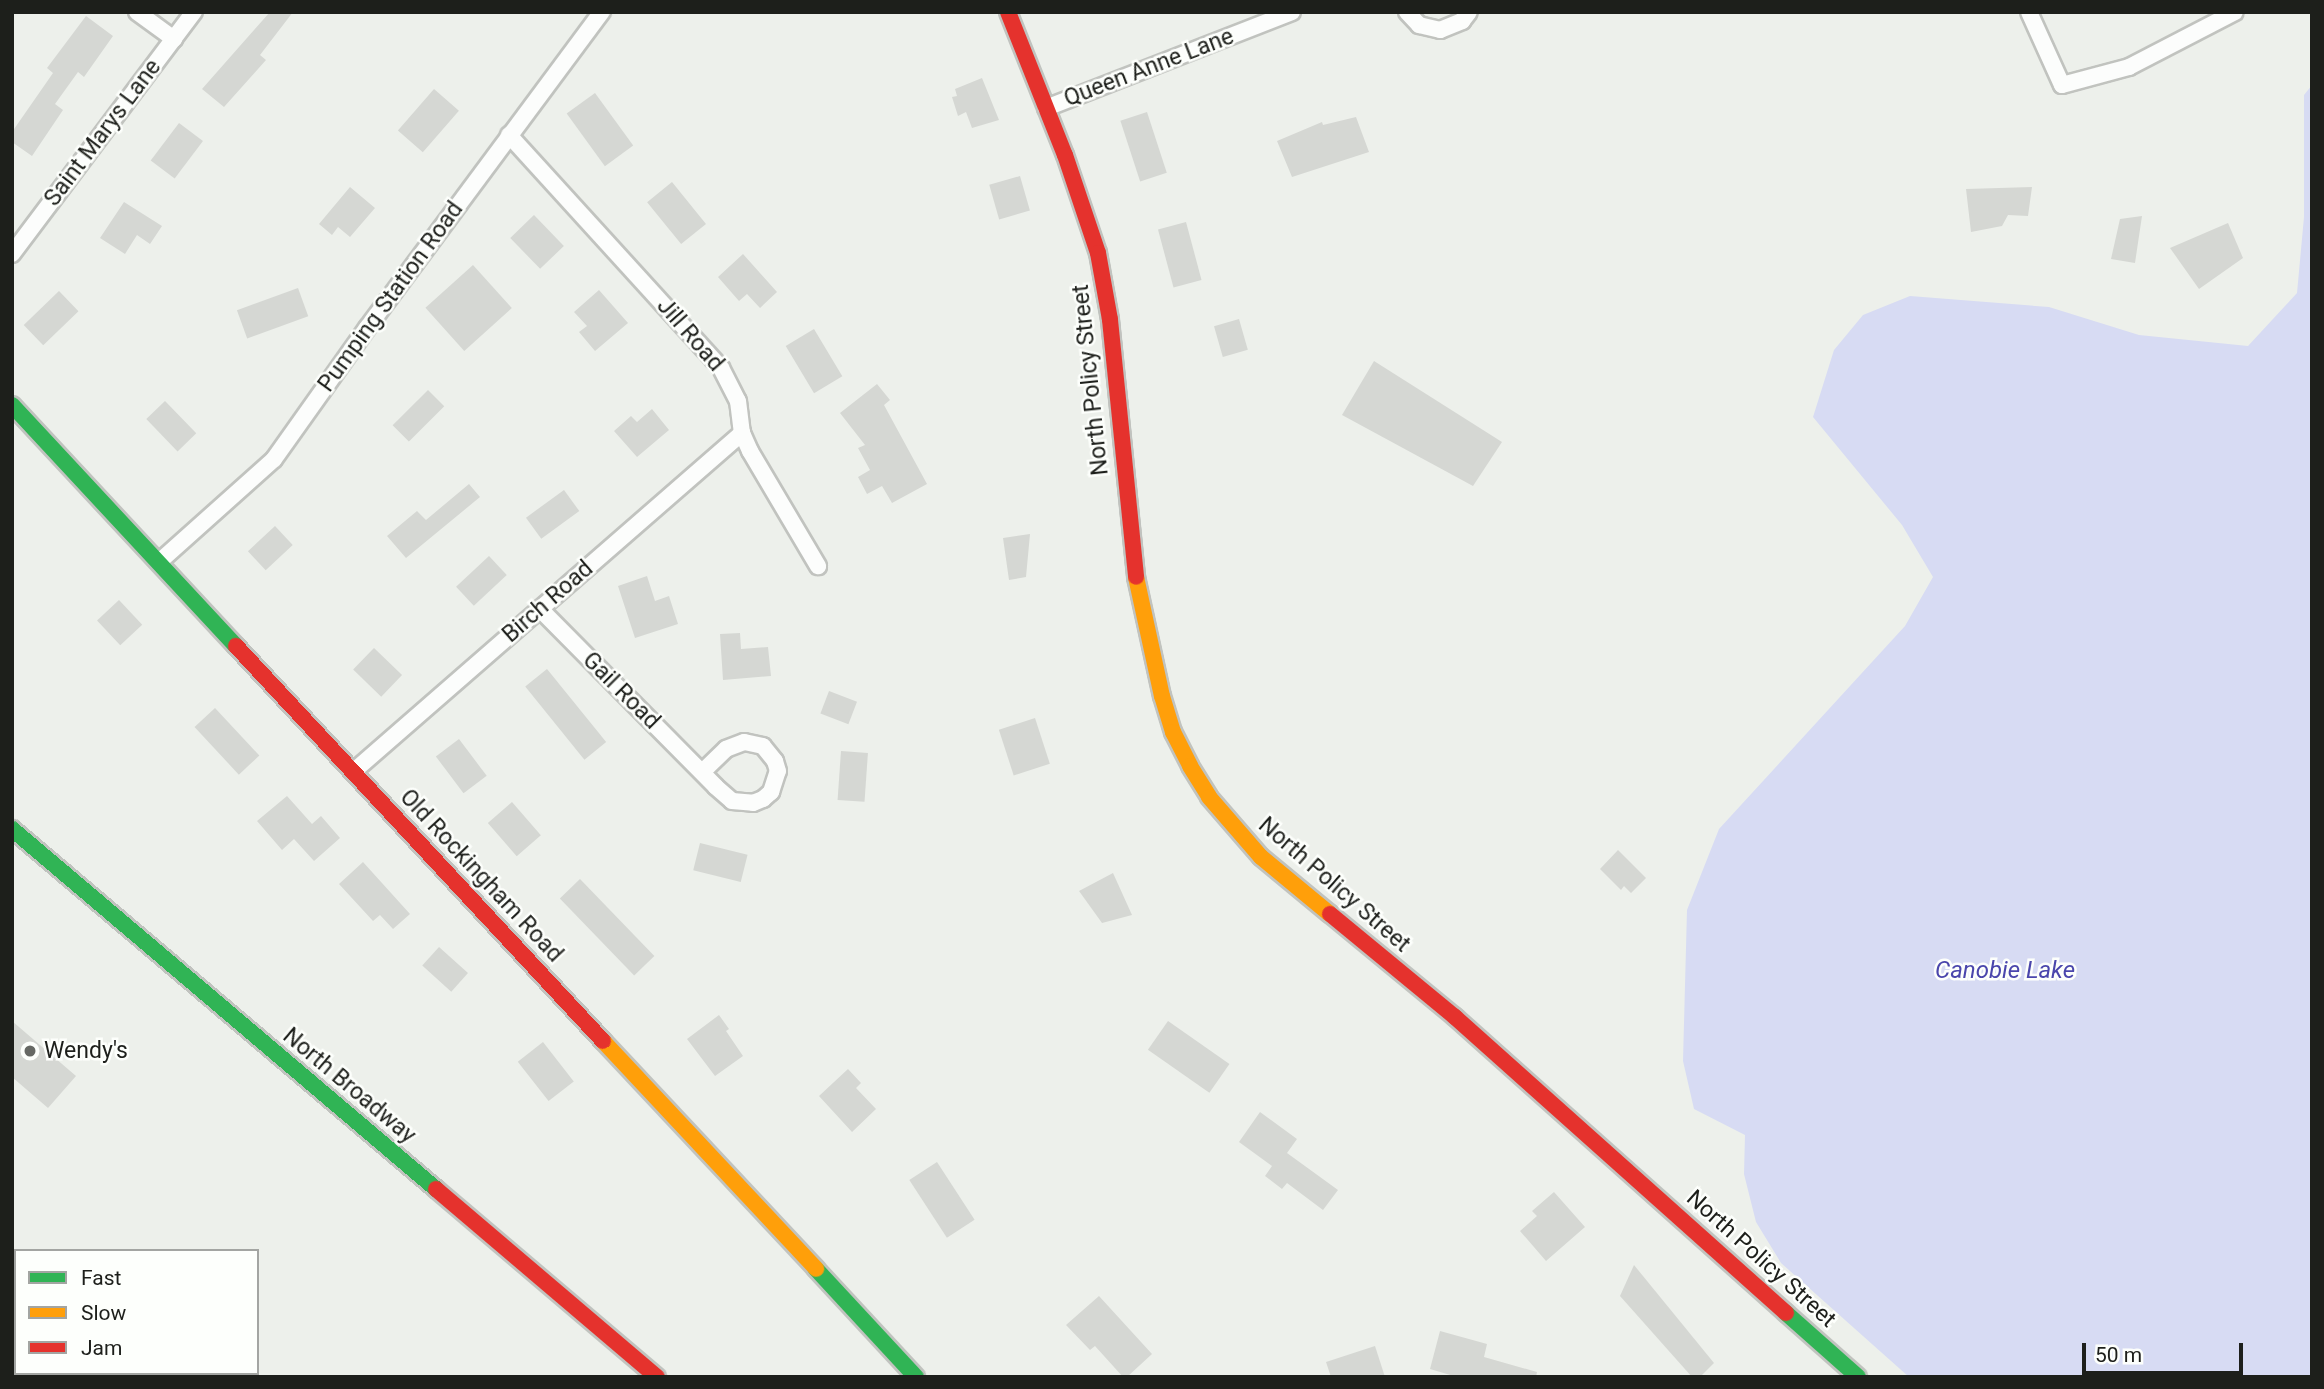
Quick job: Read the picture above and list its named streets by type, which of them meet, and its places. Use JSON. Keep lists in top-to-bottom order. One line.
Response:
{"streets":{"street":["Queen Anne Lane","Saint Marys Lane","Pumping Station Road","Jill Road","North Policy Street","Birch Road","Gail Road","Old Rockingham Road","North Broadway"]},"crossings":[["Queen Anne Lane","North Policy Street"],["Pumping Station Road","Jill Road"],["Pumping Station Road","Old Rockingham Road"],["Jill Road","Birch Road"],["Birch Road","Gail Road"],["Birch Road","Old Rockingham Road"]],"water":["Canobie Lake"],"places":["Wendy's"],"legend":["Fast","Slow","Jam"],"scale_bar":"50 m"}
